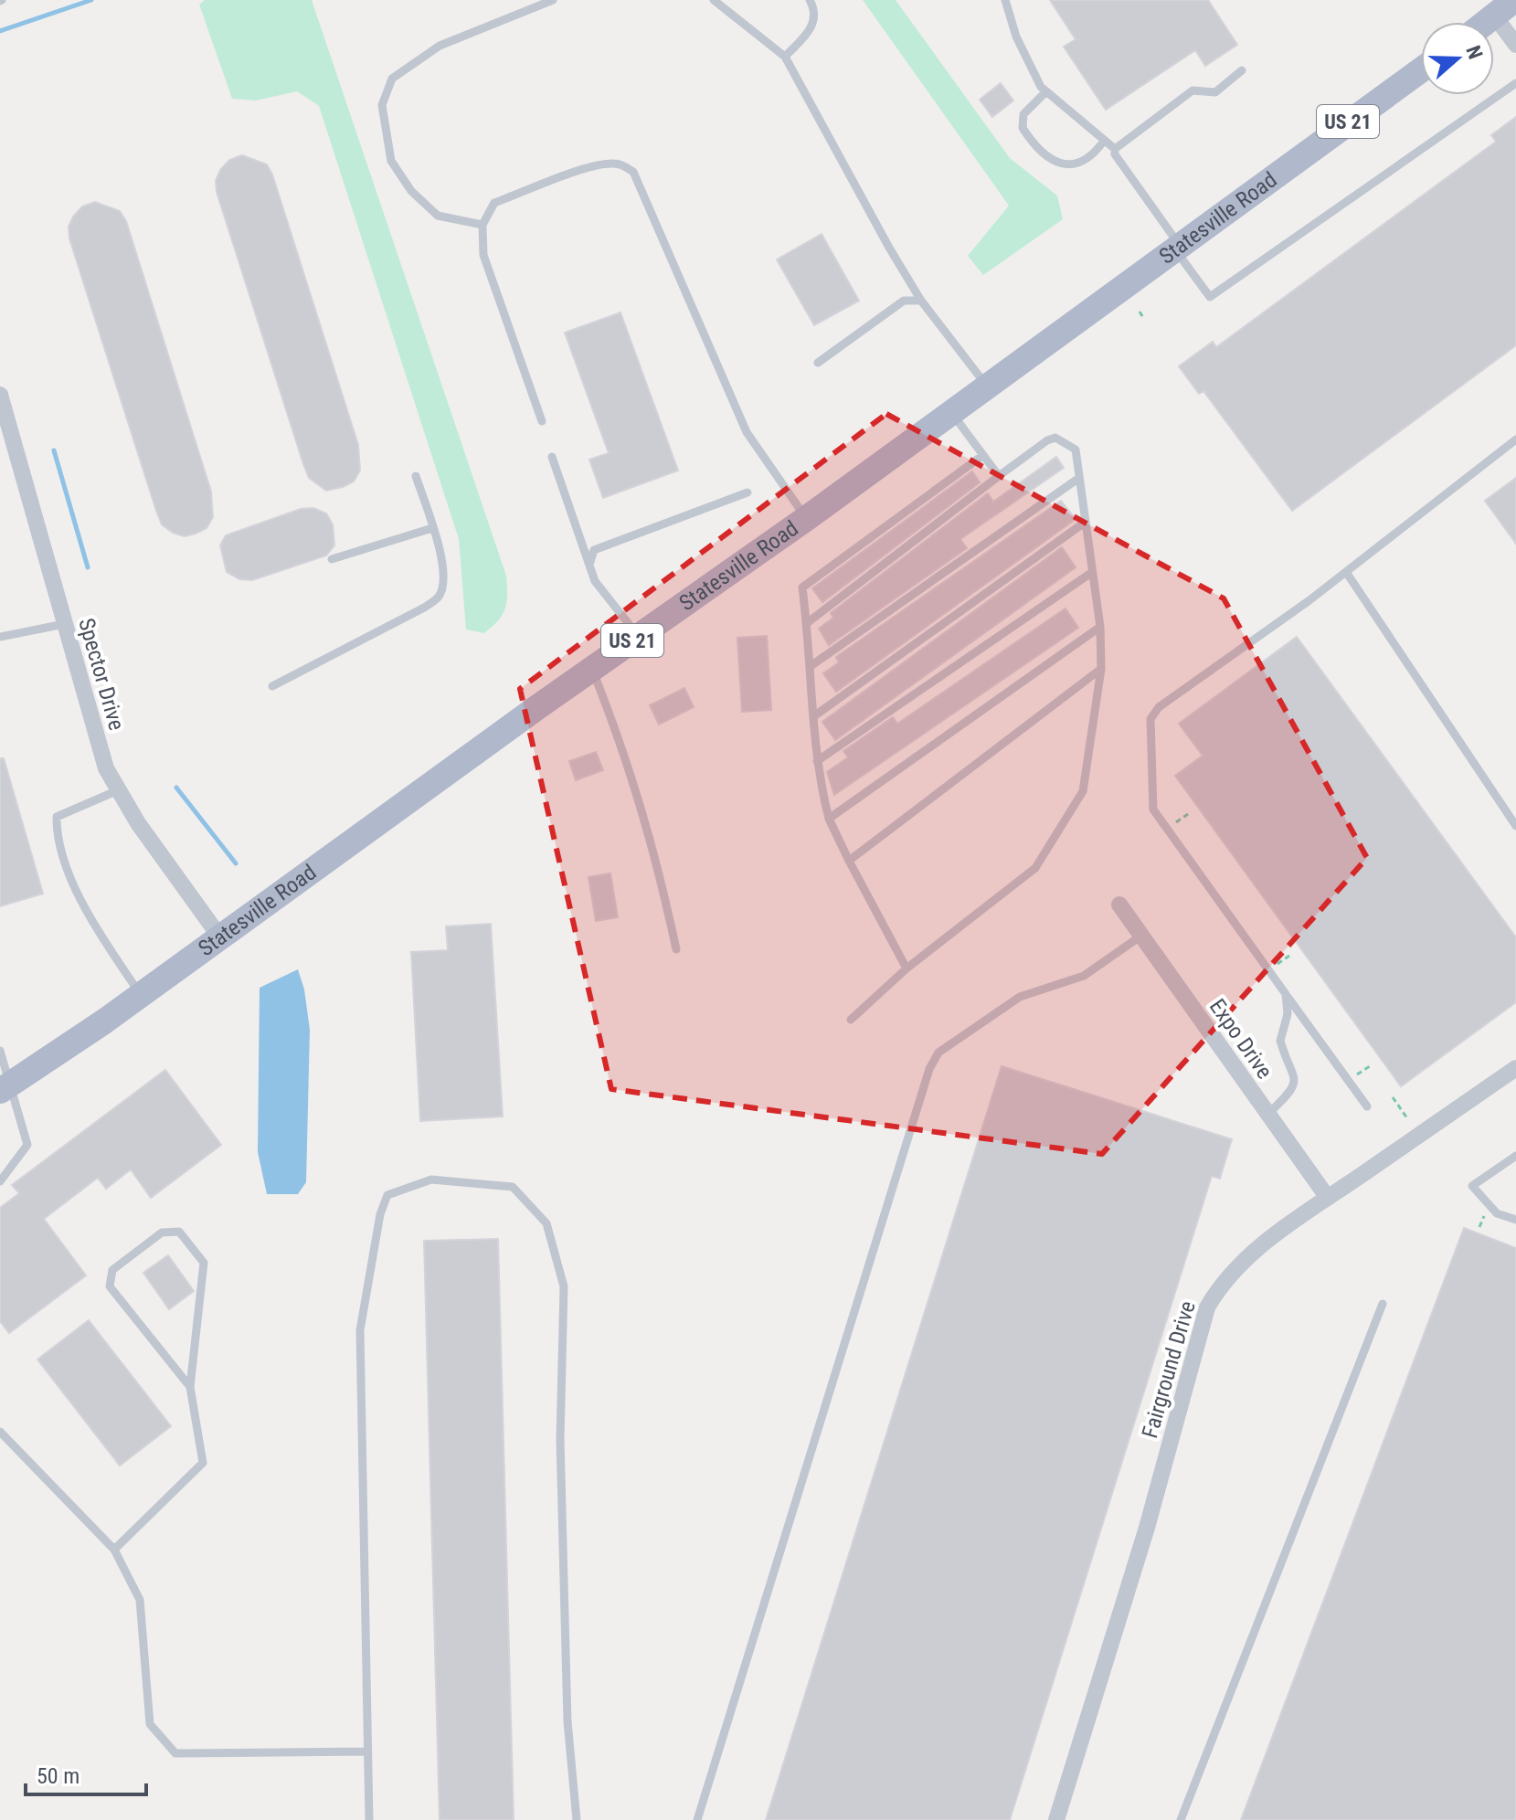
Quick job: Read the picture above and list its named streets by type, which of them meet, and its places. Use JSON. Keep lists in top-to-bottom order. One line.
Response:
{"streets":{"main road":["US 21","Statesville Road"],"street":["Spector Drive","Expo Drive","Fairground Drive"]},"crossings":[["Statesville Road","Spector Drive"],["Expo Drive","Fairground Drive"]],"scale_bar":"50 m","north":"right"}
